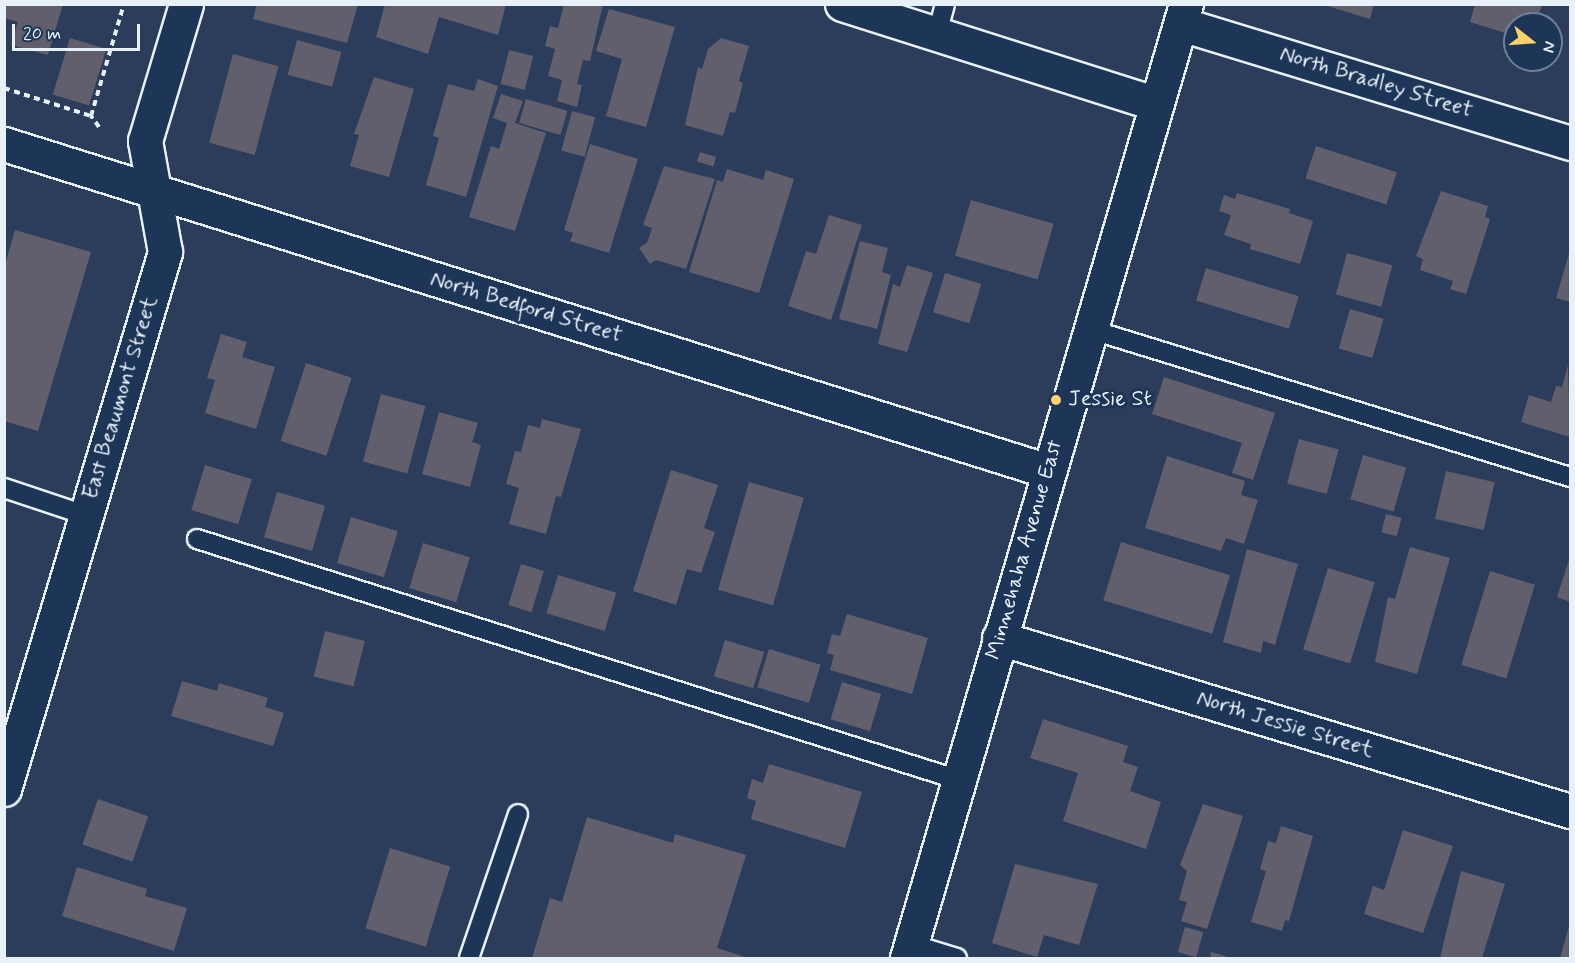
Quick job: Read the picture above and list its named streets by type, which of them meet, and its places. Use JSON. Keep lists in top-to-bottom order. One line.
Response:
{"streets":{"street":["North Bradley Street","North Bedford Street","East Beaumont Street","Minnehaha Avenue East","North Jessie Street"]},"crossings":[["North Bradley Street","Minnehaha Avenue East"],["North Bedford Street","East Beaumont Street"],["North Bedford Street","Minnehaha Avenue East"],["Minnehaha Avenue East","North Jessie Street"]],"places":["Jessie St"],"scale_bar":"20 m","north":"right"}
